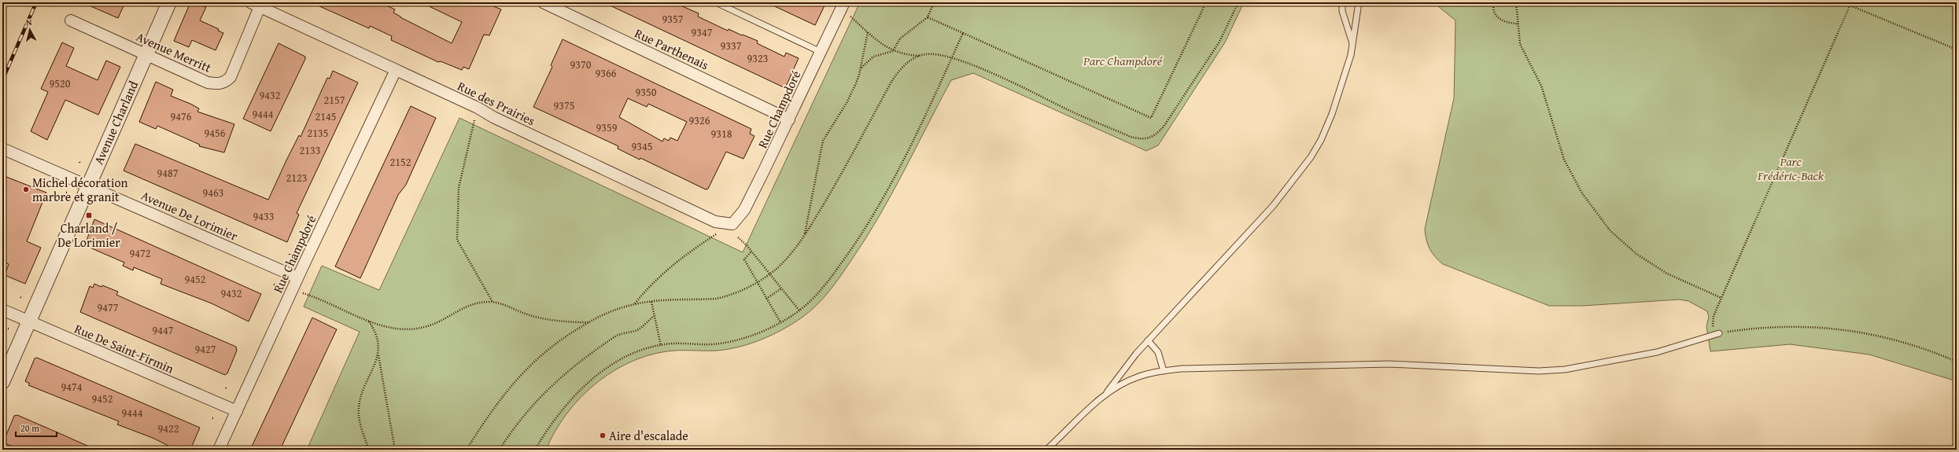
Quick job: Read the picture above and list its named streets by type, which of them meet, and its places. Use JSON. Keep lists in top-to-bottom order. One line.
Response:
{"streets":{"street":["Rue Parthenais","Avenue Merritt","Rue des Prairies","Rue Champdoré","Avenue Charland","Avenue De Lorimier","Rue De Saint-Firmin"]},"crossings":[["Rue Parthenais","Rue Champdoré"],["Avenue Merritt","Rue des Prairies"],["Avenue Merritt","Avenue Charland"],["Rue des Prairies","Rue Champdoré"],["Rue Champdoré","Avenue De Lorimier"],["Rue Champdoré","Rue De Saint-Firmin"],["Avenue Charland","Avenue De Lorimier"],["Avenue Charland","Rue De Saint-Firmin"]],"parks":["Parc Champdoré","Parc Frédéric-Back"],"places":{"other":["Michel décoration marbre et granit","Aire d'escalade"],"transit":["Charland / De Lorimier"]},"house_numbers":["9357","9347","9337","9323","9370","9366","9520","9350","9432","2157","9375","9444","9476","2145","9326","9359","9456","2135","9318","9345","2133","2152","9487","2123","9463","9433","9472","9452","9432","9477","9447","9427","9474","9452","9444","9422"],"scale_bar":"20 m","north":"top"}
